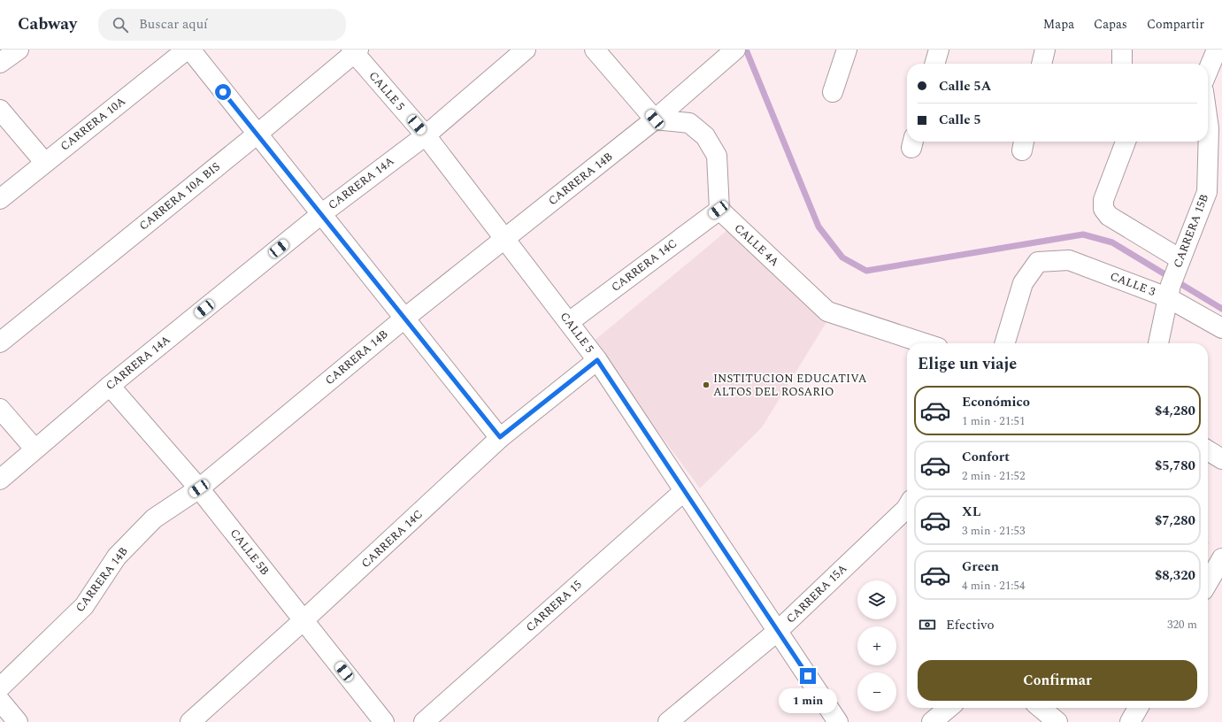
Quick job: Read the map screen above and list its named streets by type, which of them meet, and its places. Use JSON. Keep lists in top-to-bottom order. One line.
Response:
{"streets":{"street":["CALLE 5","CARRERA 10A","CARRERA 14B","CARRERA 14A","CARRERA 10A BIS","CARRERA 15B","CALLE 4A","CARRERA 14C","CALLE 3","CALLE 5B","CARRERA 15A","CARRERA 15"]},"crossings":[["CALLE 5","CARRERA 14B"],["CALLE 5","CARRERA 14A"],["CALLE 5","CARRERA 10A BIS"],["CALLE 5","CARRERA 14C"],["CALLE 5","CARRERA 15A"],["CALLE 5","CARRERA 15"],["CARRERA 14B","CALLE 5B"],["CARRERA 14A","CALLE 5B"],["CARRERA 15B","CALLE 3"],["CALLE 4A","CARRERA 14C"],["CARRERA 14C","CALLE 5B"]],"places":["INSTITUCION EDUCATIVA ALTOS DEL ROSARIO"],"page":{"header":"Cabway","search":"Buscar aquí","nav":["Mapa","Capas","Compartir"],"banner":["Calle 5A","Calle 5"],"heading":"Elige un viaje","list":[{"name":"Económico","note":"1 min · 21:51","value":"$4,280"},{"name":"Confort","note":"2 min · 21:52","value":"$5,780"},{"name":"XL","note":"3 min · 21:53","value":"$7,280"},{"name":"Green","note":"4 min · 21:54","value":"$8,320"}],"map_buttons":["+","−"],"pay":["Efectivo","320 m"],"buttons":"Confirmar","bubble":"1 min"}}
